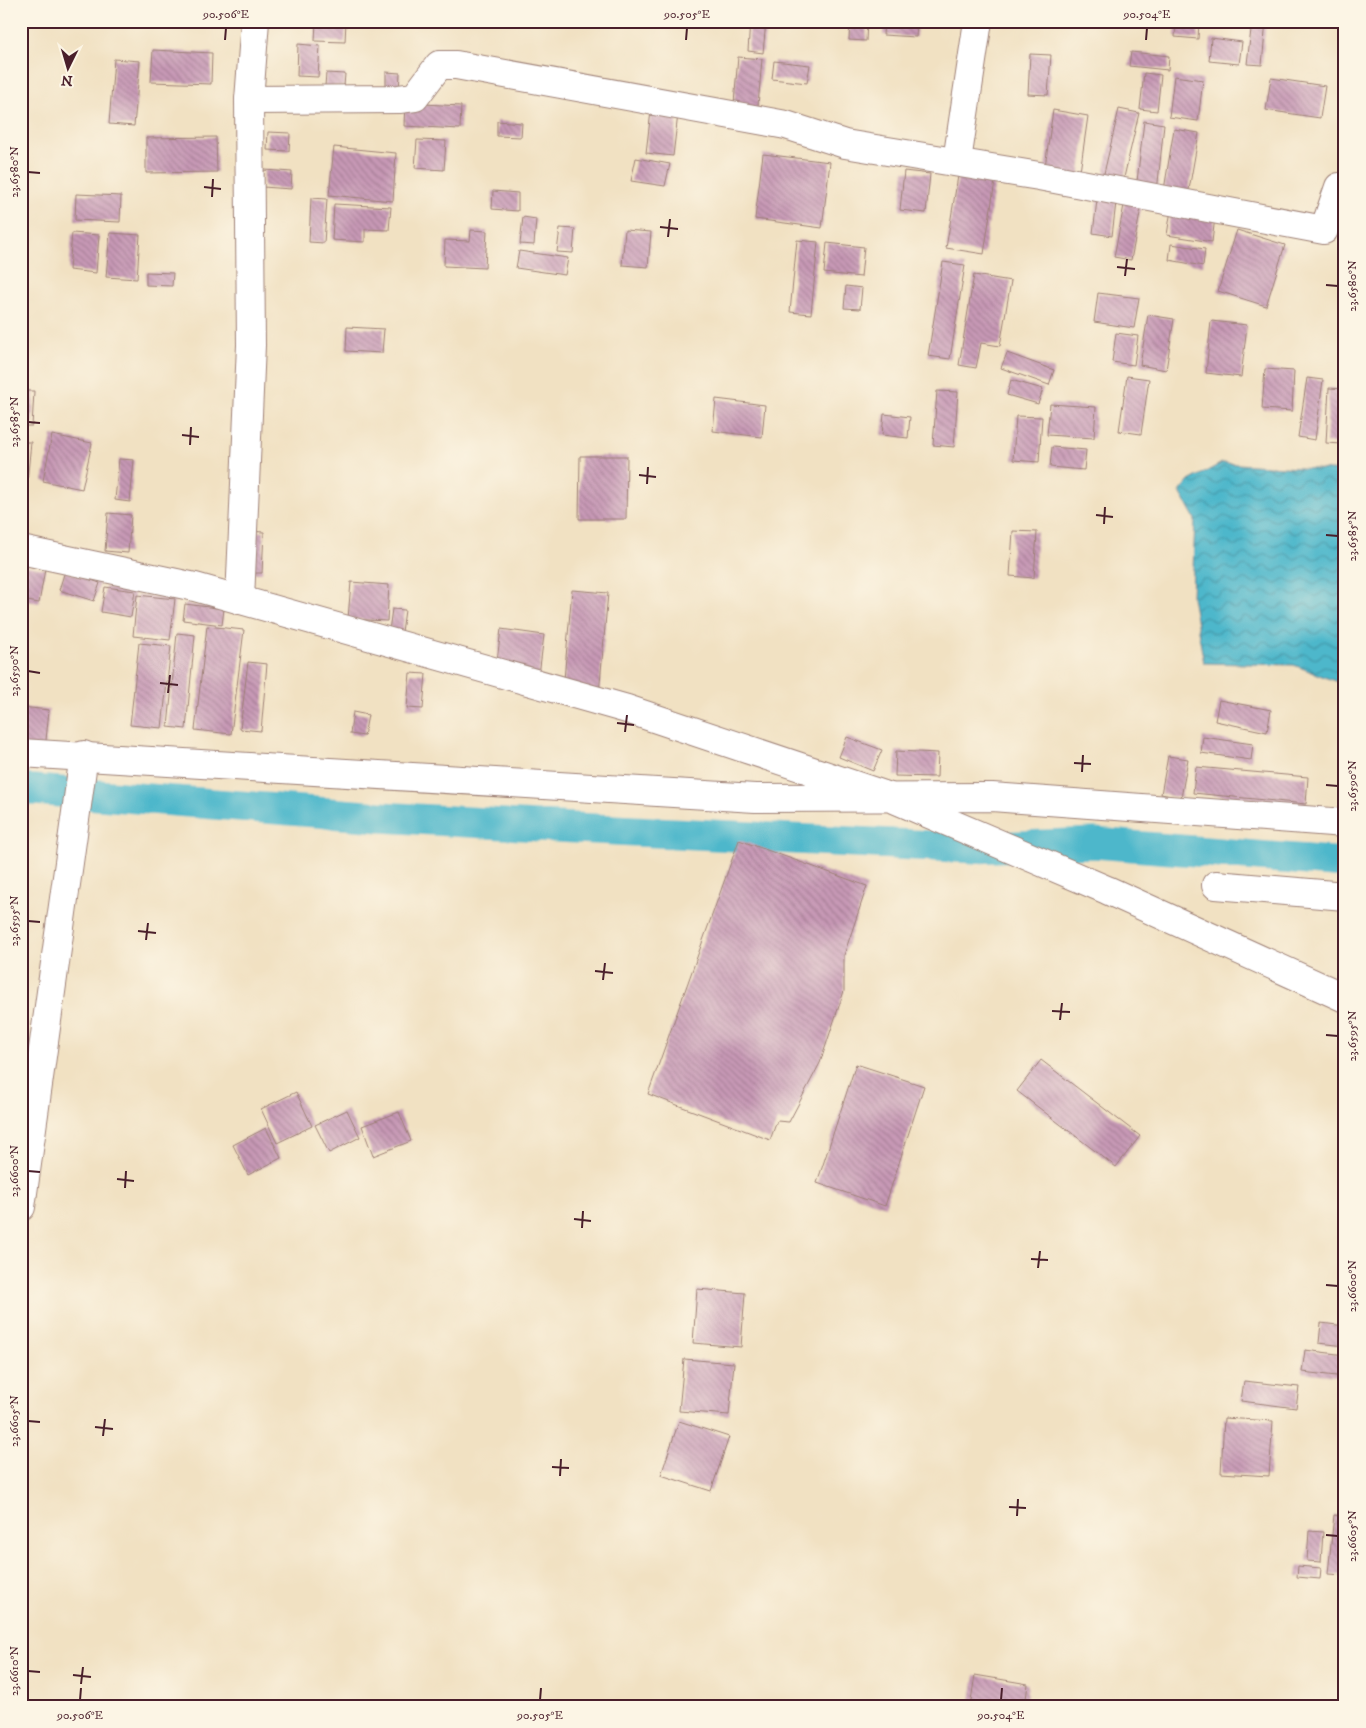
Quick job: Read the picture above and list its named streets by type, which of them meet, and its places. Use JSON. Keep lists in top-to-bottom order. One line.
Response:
{"north":"bottom","coordinates":["90.506°E","90.505°E","90.504°E","23.6580°N","23.6585°N","23.6590°N","23.6595°N","23.6600°N","23.6605°N","23.6610°N"]}
